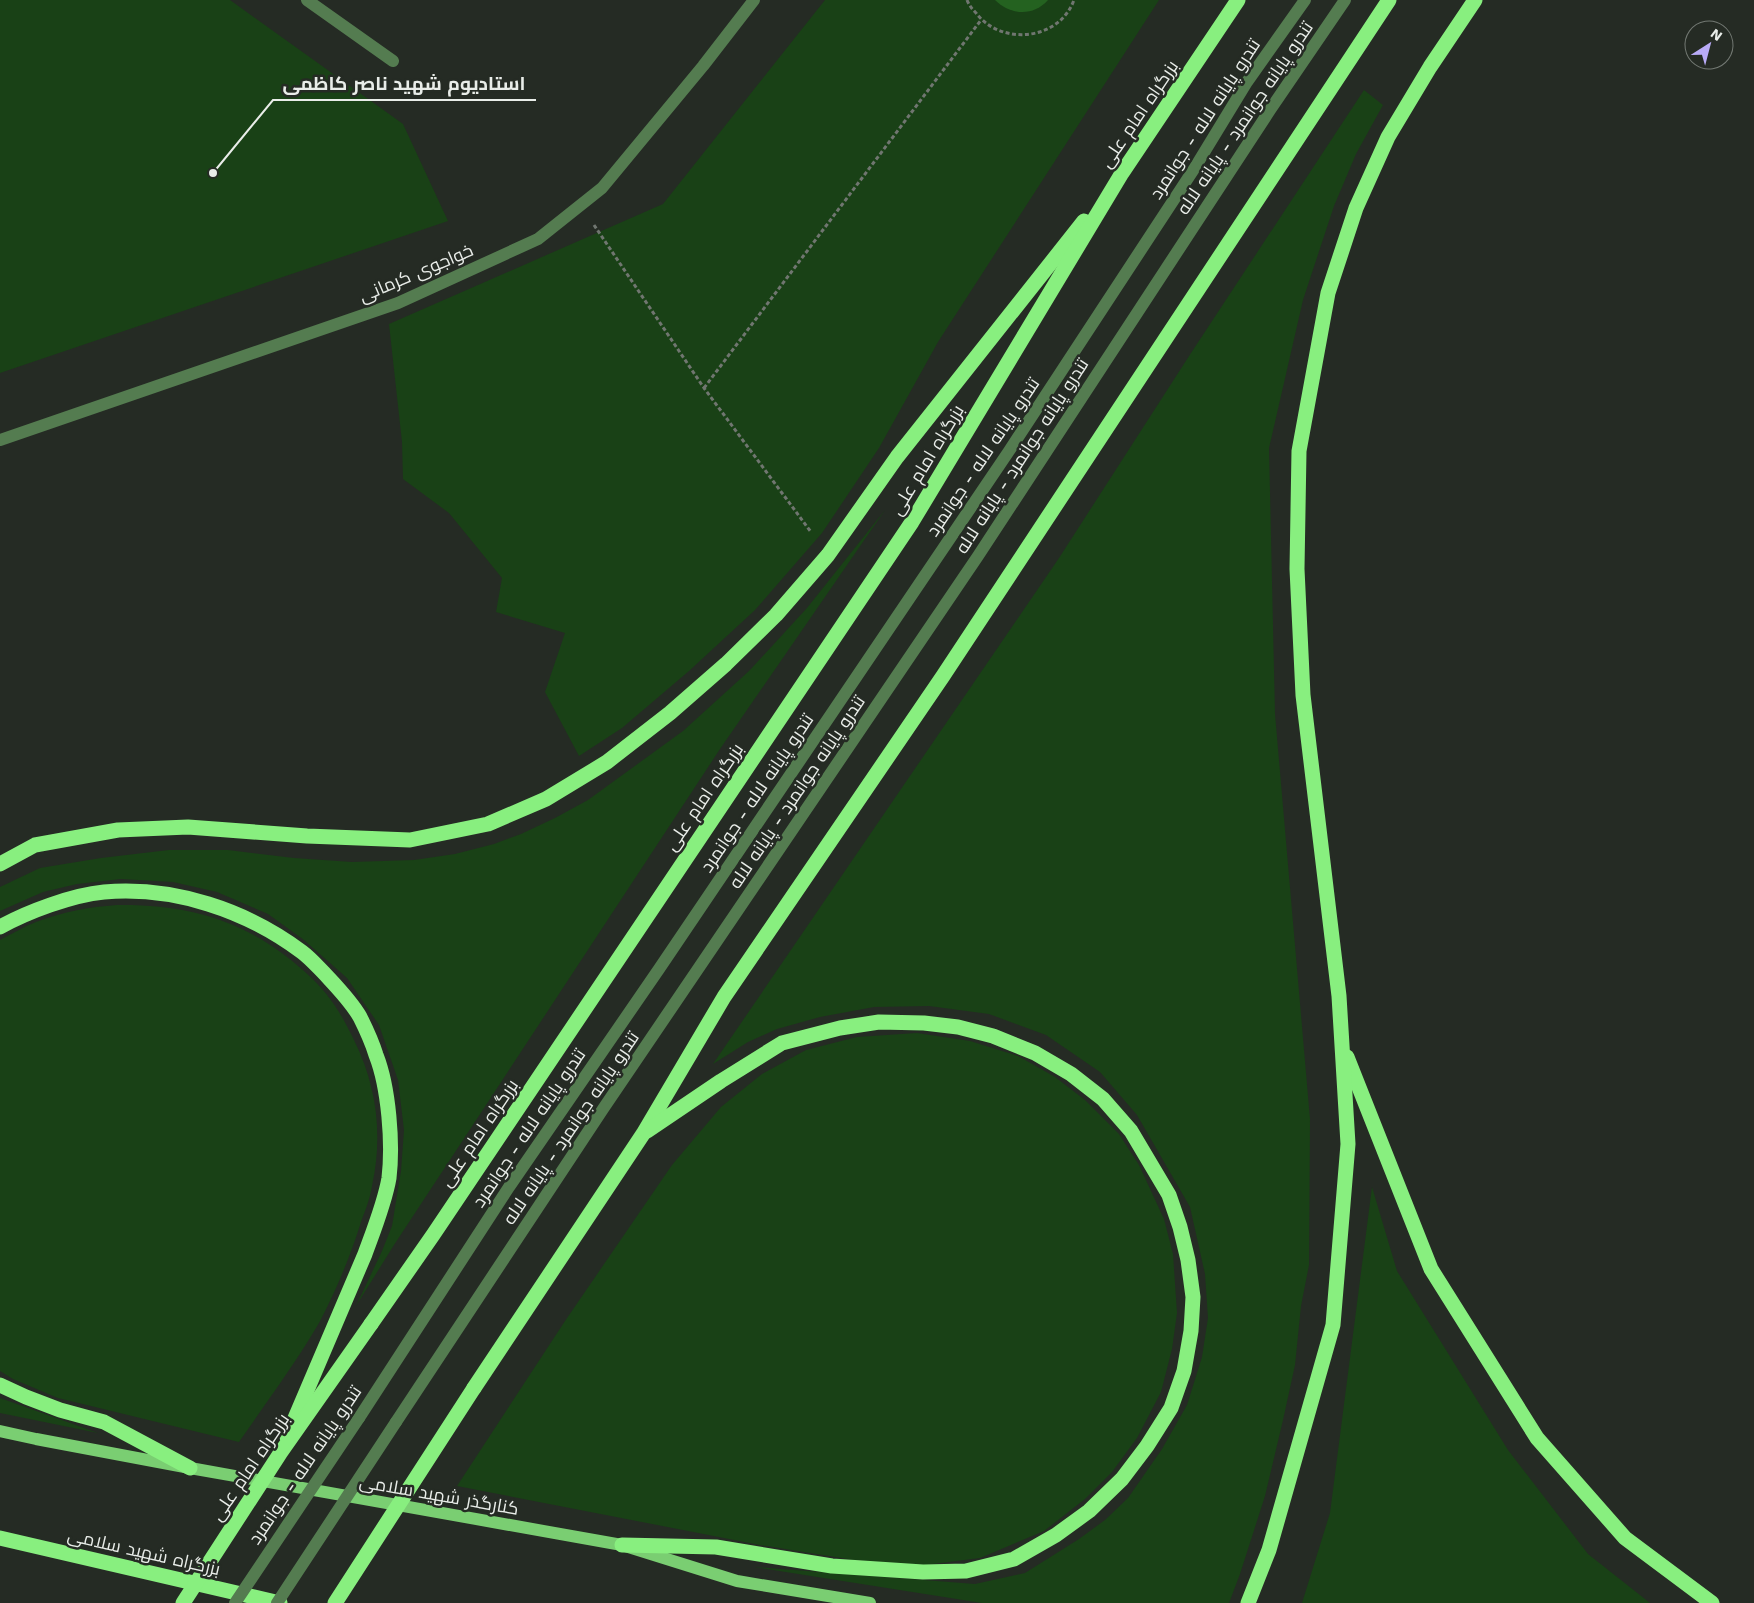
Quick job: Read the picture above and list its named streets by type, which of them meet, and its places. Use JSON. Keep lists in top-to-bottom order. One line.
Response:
{"streets":{"highway":["بزرگراه امام علی","بزرگراه شهید سلامی"],"main road":["کنارگذر شهید سلامی"],"street":["تندرو پایانه جوانمرد - پایانه لاله","تندرو پایانه لاله - جوانمرد","خواجوی کرمانی"]},"crossings":[["تندرو پایانه جوانمرد - پایانه لاله","بزرگراه شهید سلامی"]],"places":["استادیوم شهید ناصر کاظمی"],"north":"top right"}
